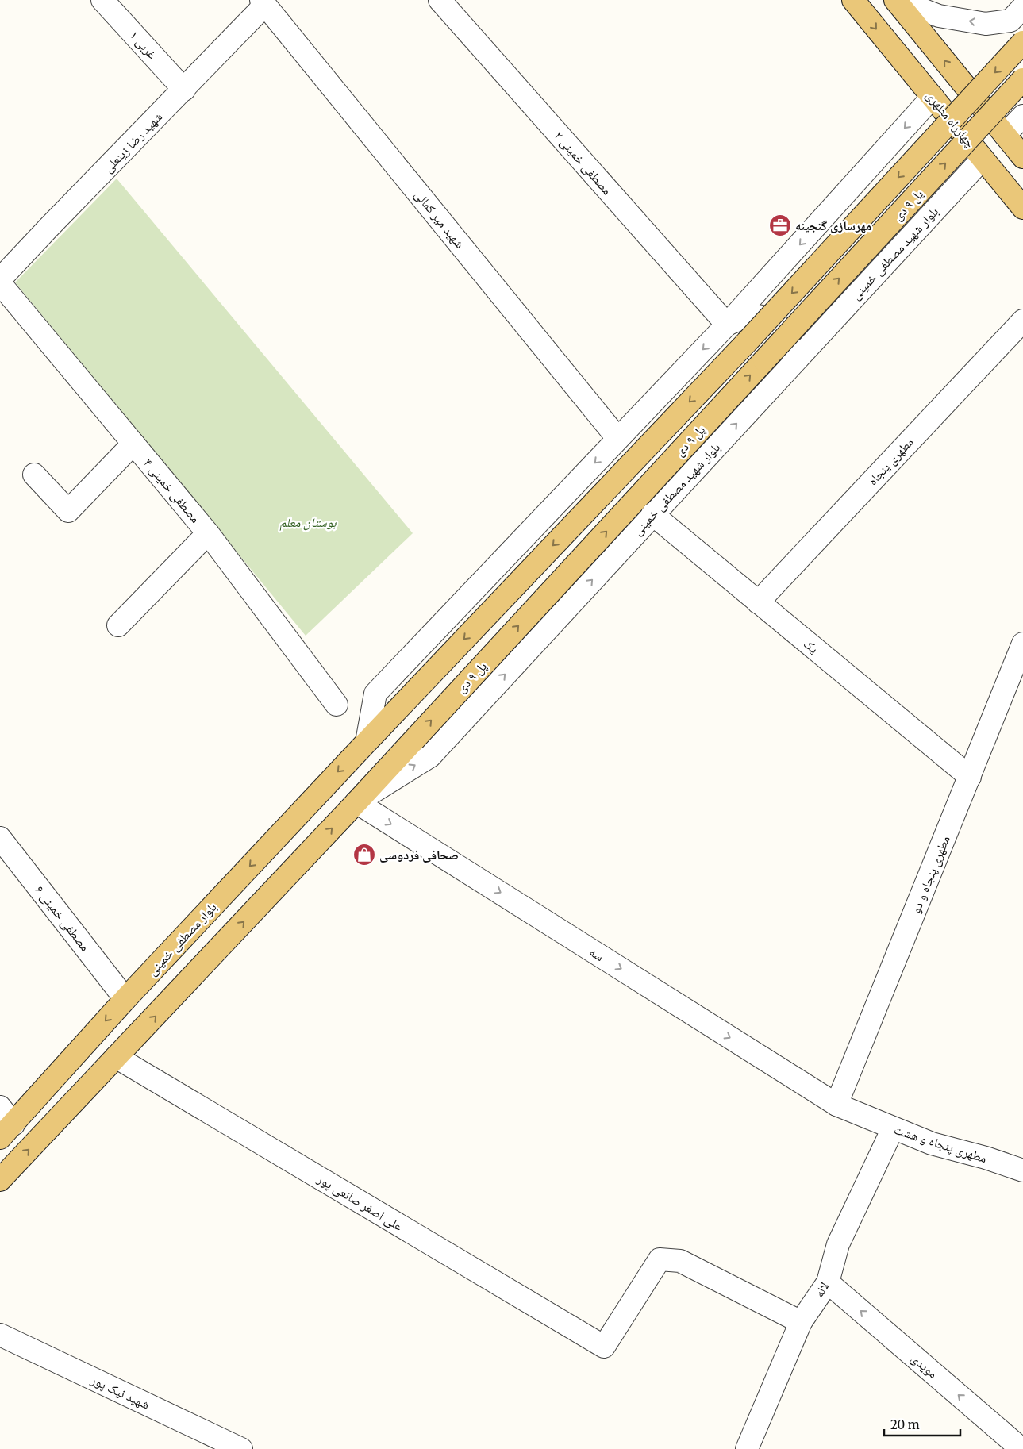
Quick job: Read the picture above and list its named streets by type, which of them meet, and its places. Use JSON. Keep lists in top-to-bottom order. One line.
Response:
{"streets":{"main road":["چهارراه مطهری","پل ۹ دی","بلوار مصطفی خمینی"],"street":["۱ غربی","شهید رضا زینعلی","مصطفی خمینی ۲","شهید میر کمالی","بلوار شهید مصطفی خمینی","مطهری پنجاه","مصطفی خمینی ۴","یک","مطهری پنجاه و دو","مصطفی خمینی ۶","سه","مطهری پنجاه و هشت","علی اصغر صانعی پور","لاله","مویدی","شهید نیک پور"]},"crossings":[["۱ غربی","شهید رضا زینعلی"],["چهارراه مطهری","بلوار شهید مصطفی خمینی"],["شهید رضا زینعلی","شهید میر کمالی"],["پل ۹ دی","بلوار شهید مصطفی خمینی"],["پل ۹ دی","بلوار مصطفی خمینی"],["پل ۹ دی","سه"],["بلوار شهید مصطفی خمینی","یک"],["بلوار شهید مصطفی خمینی","سه"],["مطهری پنجاه","یک"],["یک","مطهری پنجاه و دو"],["مطهری پنجاه و دو","سه"],["مطهری پنجاه و دو","مطهری پنجاه و هشت"],["مصطفی خمینی ۶","بلوار مصطفی خمینی"],["سه","مطهری پنجاه و هشت"],["مطهری پنجاه و هشت","لاله"],["علی اصغر صانعی پور","لاله"],["لاله","مویدی"]],"one_way":["سه","مویدی"],"parks":["بوستان معلم"],"places":{"office":["مهرسازی گنجینه"],"shop":["صحافی فردوسی"]},"scale_bar":"20 m"}
